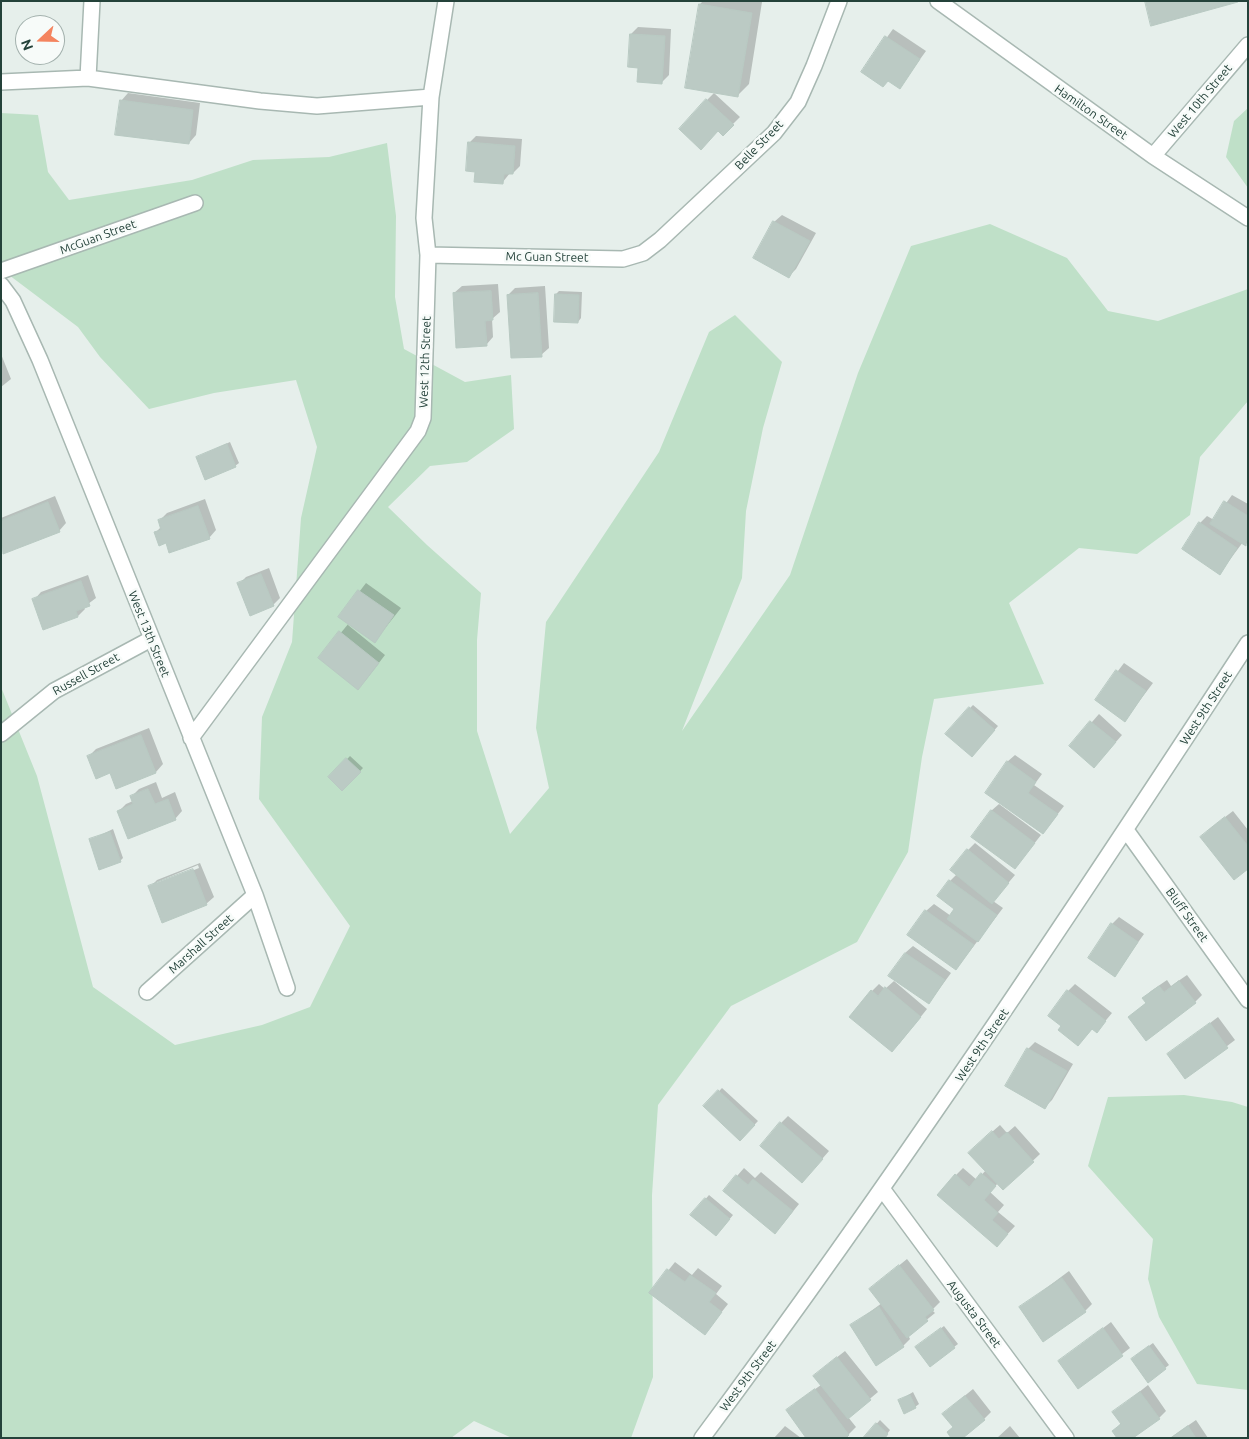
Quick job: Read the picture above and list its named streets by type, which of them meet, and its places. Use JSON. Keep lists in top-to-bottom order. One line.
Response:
{"streets":{"street":["West 10th Street","Hamilton Street","Belle Street","McGuan Street","Mc Guan Street","West 12th Street","West 13th Street","Russell Street","West 9th Street","Bluff Street","Marshall Street","Augusta Street"]},"crossings":[["West 10th Street","Hamilton Street"],["Belle Street","Mc Guan Street"],["Mc Guan Street","West 12th Street"],["West 12th Street","West 13th Street"],["West 13th Street","Russell Street"],["West 13th Street","Marshall Street"],["West 9th Street","Bluff Street"],["West 9th Street","Augusta Street"]],"north":"left"}
